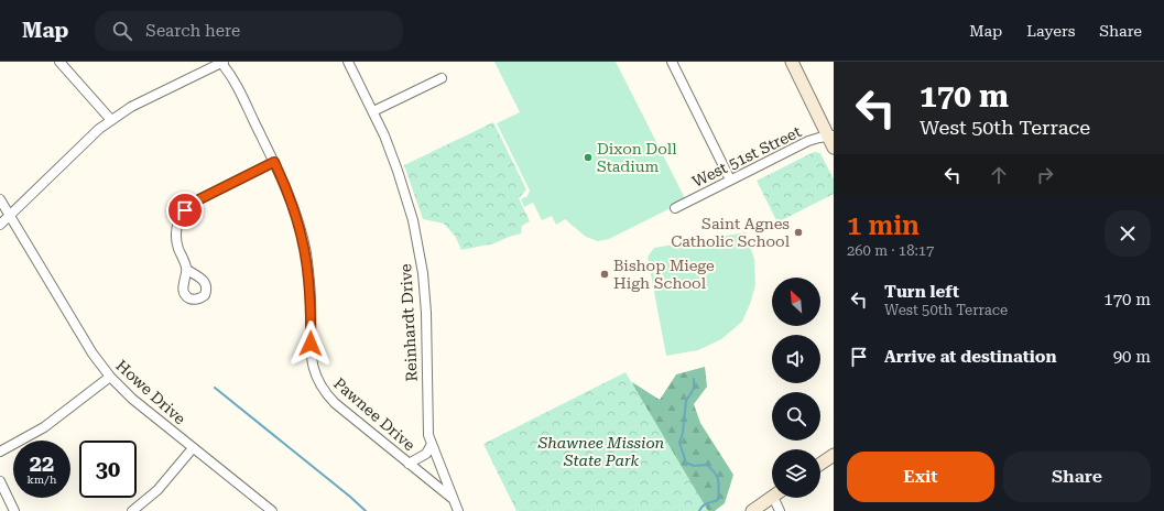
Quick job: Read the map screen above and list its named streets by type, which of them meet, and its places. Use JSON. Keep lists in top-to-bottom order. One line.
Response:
{"streets":{"street":["West 51st Street","Reinhardt Drive","Howe Drive","Pawnee Drive"]},"crossings":[["Reinhardt Drive","Pawnee Drive"]],"parks":["Shawnee Mission State Park"],"places":["Dixon Doll Stadium","Saint Agnes Catholic School","Bishop Miege High School"],"north":"top left","page":{"header":"Map","search":"Search here","nav":["Map","Layers","Share"],"turn":["170 m","West 50th Terrace"],"heading":["1 min","260 m · 18:17"],"list":[{"name":"Turn left","note":"West 50th Terrace","value":"170 m"},{"name":"Arrive at destination","value":"90 m"}],"speed":"22 km/h","limit":"30","buttons":["Exit","Share"]}}
